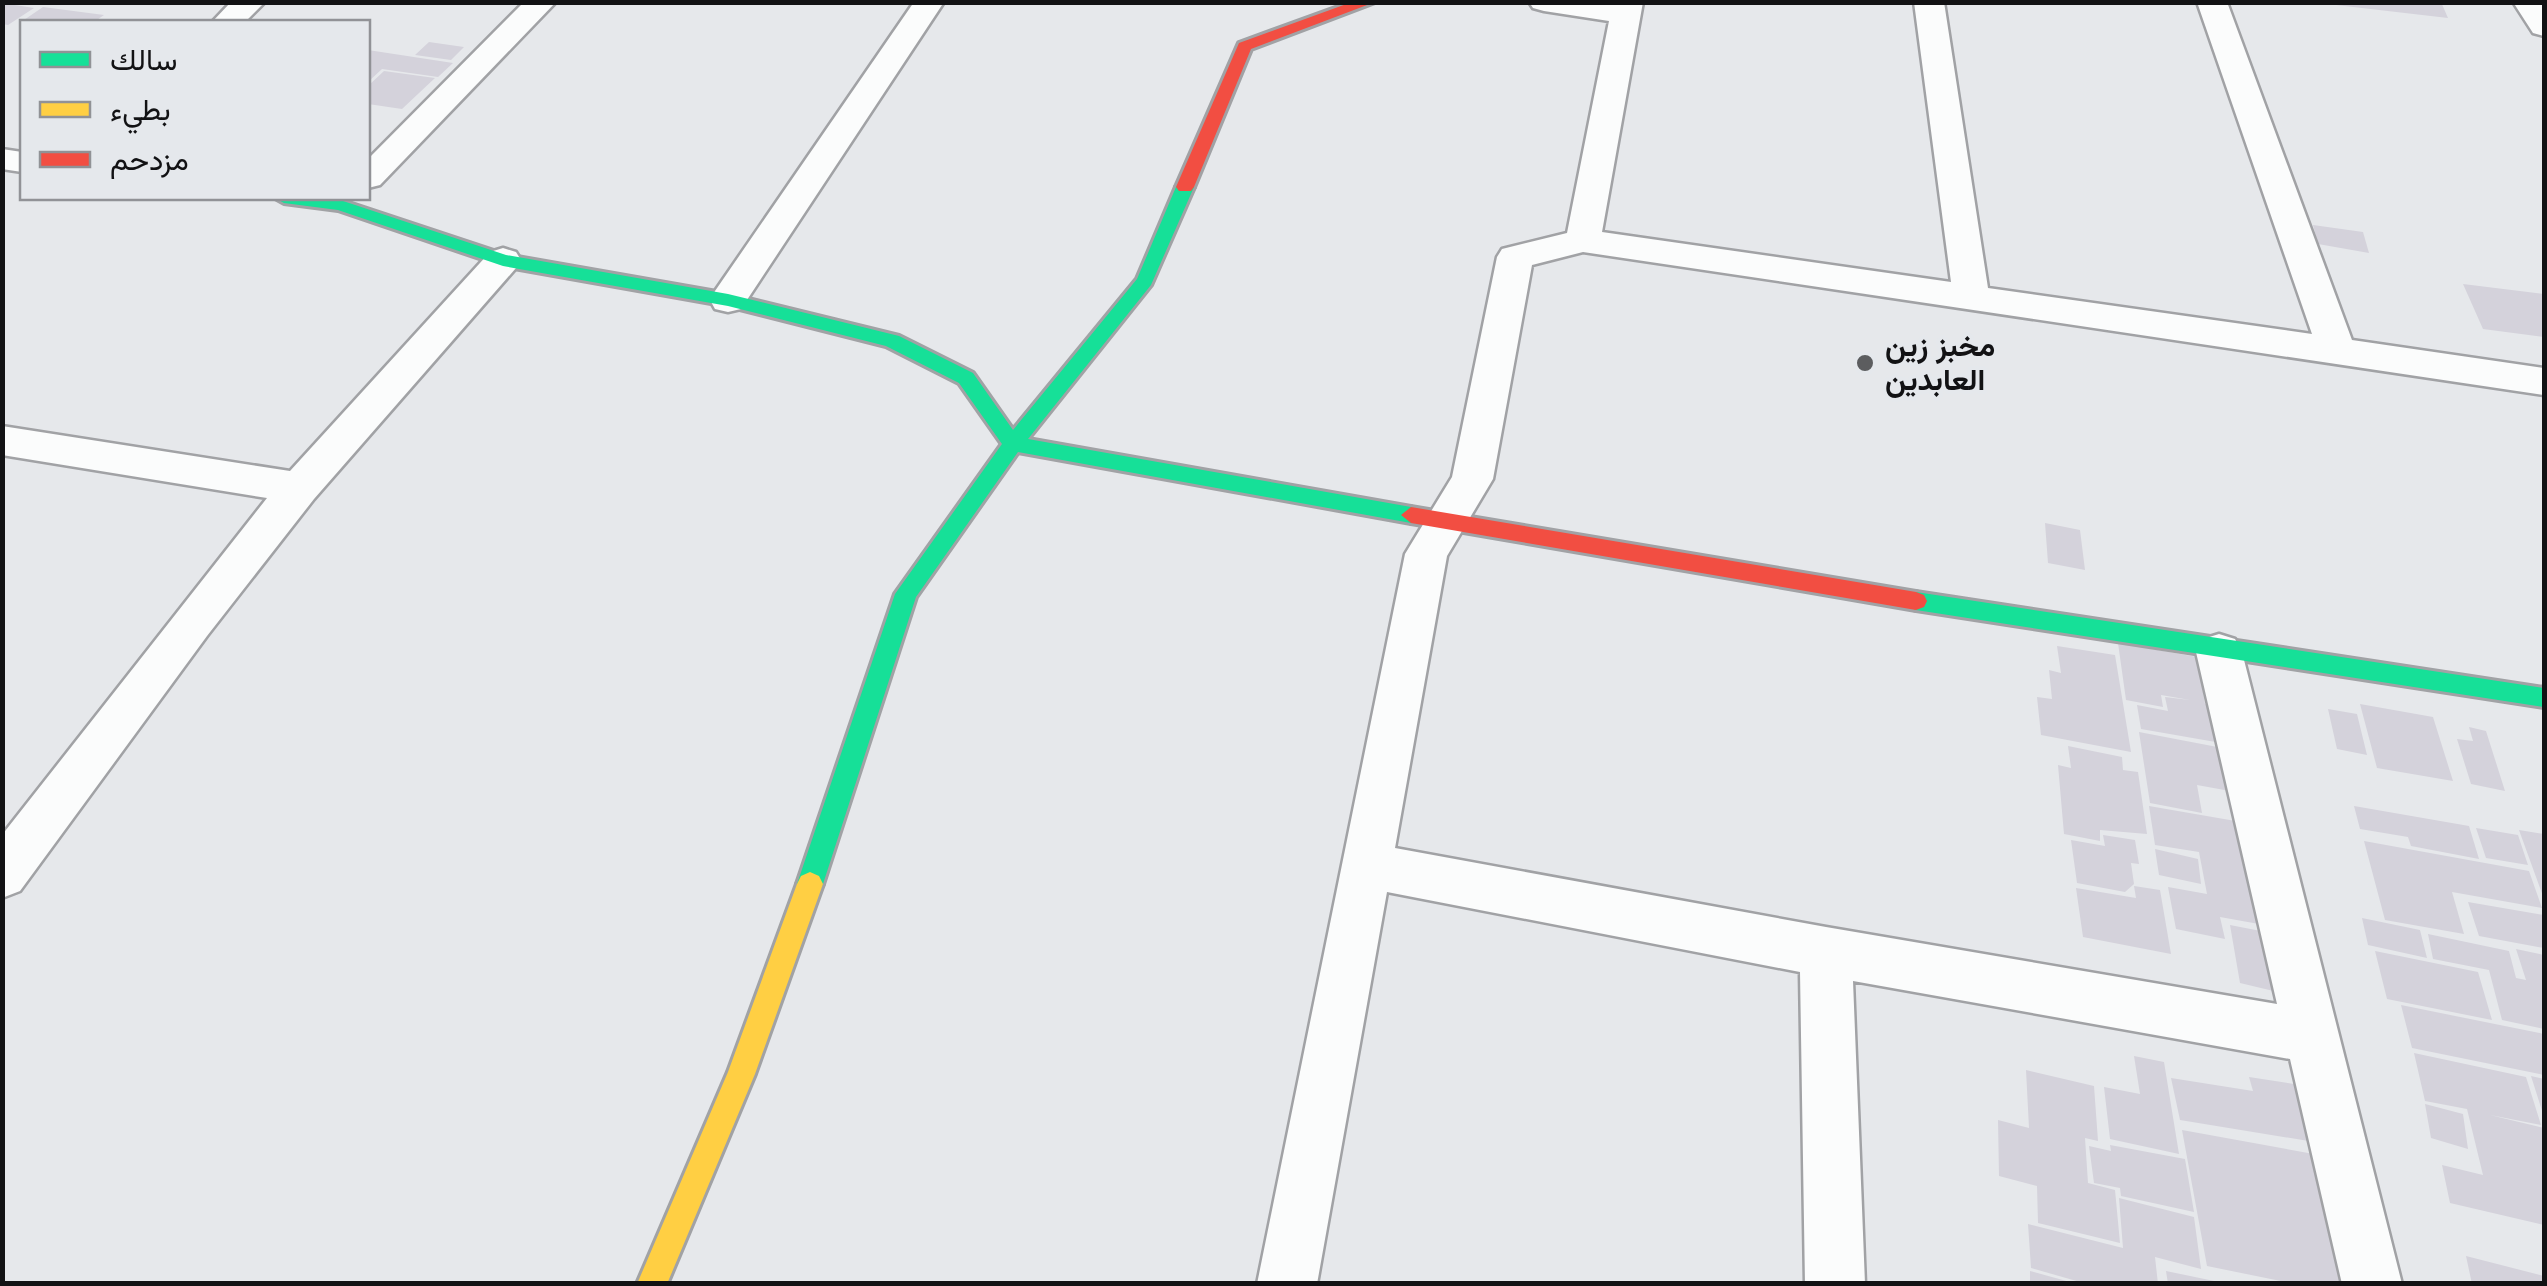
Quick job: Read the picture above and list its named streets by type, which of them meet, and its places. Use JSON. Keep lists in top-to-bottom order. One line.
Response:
{"places":["مخبز زين العابدين"],"legend":["سالك","بطيء","مزدحم"]}
